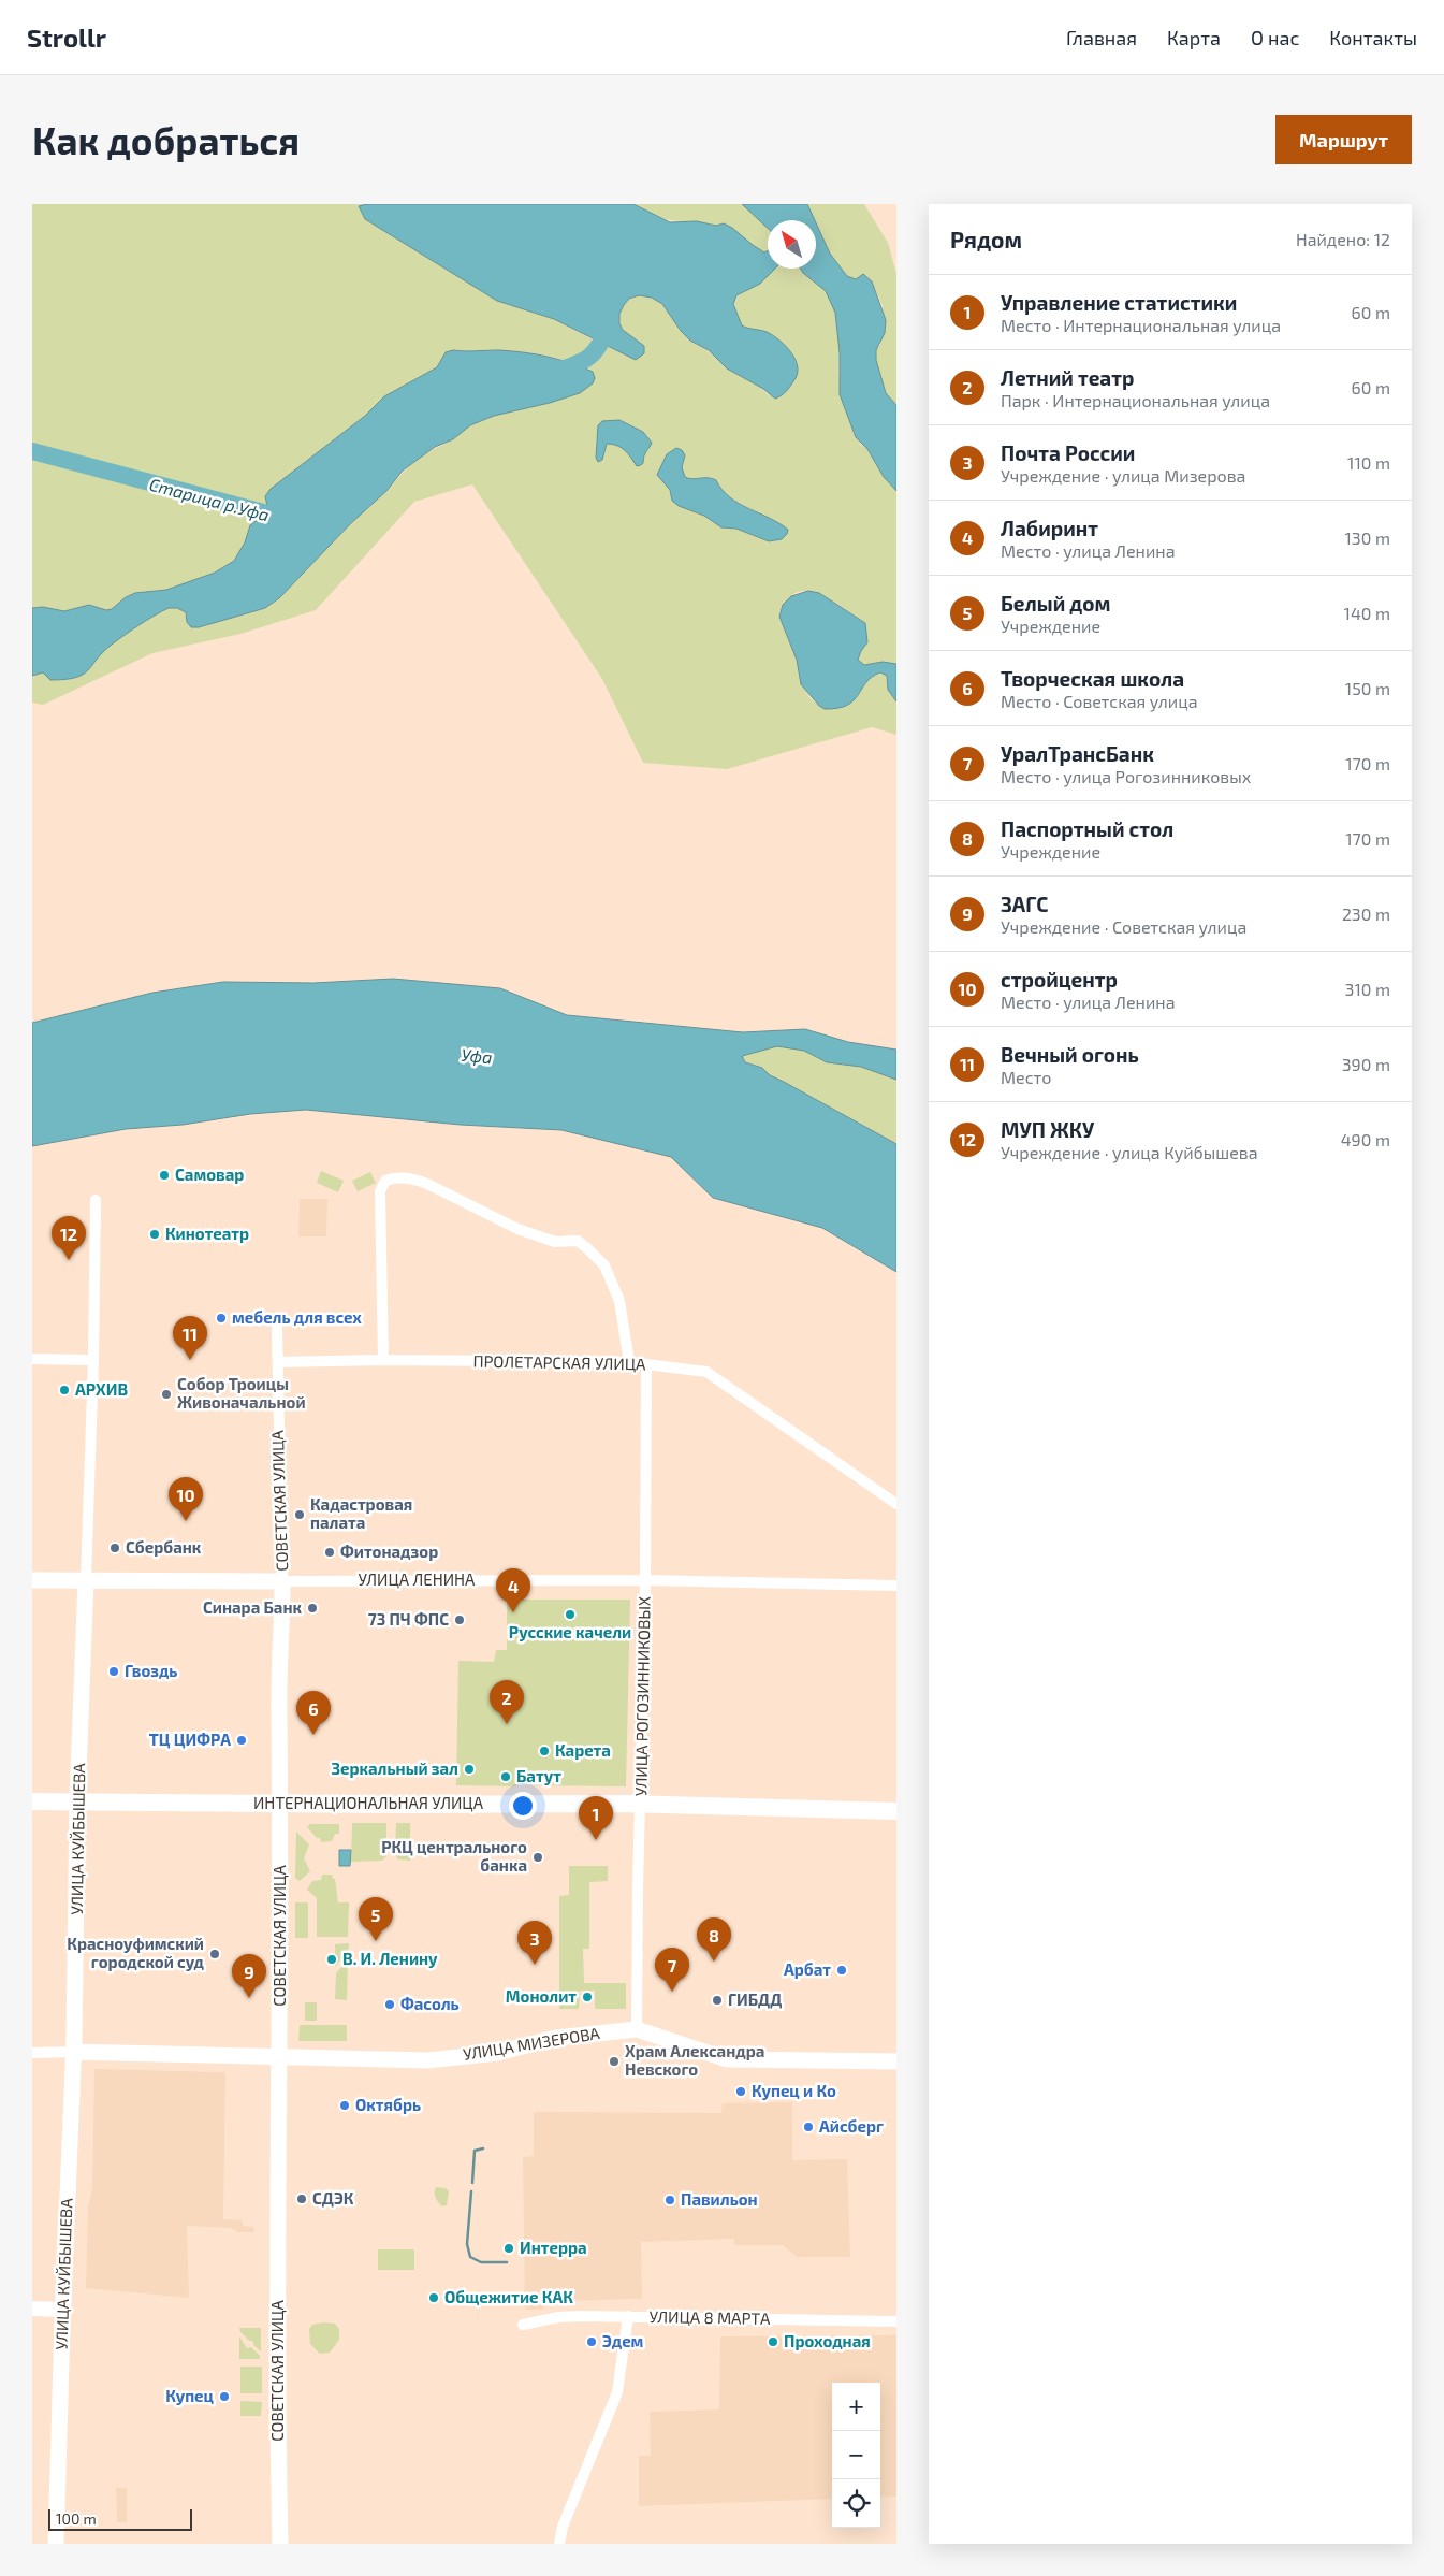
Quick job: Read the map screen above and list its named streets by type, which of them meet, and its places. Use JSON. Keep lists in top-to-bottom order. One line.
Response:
{"streets":{"main road":["СОВЕТСКАЯ УЛИЦА","УЛИЦА ЛЕНИНА","ИНТЕРНАЦИОНАЛЬНАЯ УЛИЦА","УЛИЦА КУЙБЫШЕВА","УЛИЦА МИЗЕРОВА"],"street":["ПРОЛЕТАРСКАЯ УЛИЦА","УЛИЦА РОГОЗИННИКОВЫХ","УЛИЦА 8 МАРТА"]},"crossings":[["ПРОЛЕТАРСКАЯ УЛИЦА","СОВЕТСКАЯ УЛИЦА"],["ПРОЛЕТАРСКАЯ УЛИЦА","УЛИЦА РОГОЗИННИКОВЫХ"],["СОВЕТСКАЯ УЛИЦА","УЛИЦА ЛЕНИНА"],["СОВЕТСКАЯ УЛИЦА","ИНТЕРНАЦИОНАЛЬНАЯ УЛИЦА"],["СОВЕТСКАЯ УЛИЦА","УЛИЦА МИЗЕРОВА"],["УЛИЦА ЛЕНИНА","УЛИЦА РОГОЗИННИКОВЫХ"],["УЛИЦА ЛЕНИНА","УЛИЦА КУЙБЫШЕВА"],["УЛИЦА РОГОЗИННИКОВЫХ","ИНТЕРНАЦИОНАЛЬНАЯ УЛИЦА"],["УЛИЦА РОГОЗИННИКОВЫХ","УЛИЦА МИЗЕРОВА"],["ИНТЕРНАЦИОНАЛЬНАЯ УЛИЦА","УЛИЦА КУЙБЫШЕВА"],["УЛИЦА КУЙБЫШЕВА","УЛИЦА МИЗЕРОВА"]],"water":["Старица р.Уфа","Уфа"],"places":["Самовар","Кинотеатр","мебель для всех","АРХИВ","Собор Троицы Живоначальной","Кадастровая палата","Сбербанк","Фитонадзор","Синара Банк","Русские качели","73 ПЧ ФПС","Гвоздь","ТЦ ЦИФРА","Карета","Зеркальный зал","Батут","РКЦ центрального банка","Красноуфимский городской суд","В. И. Ленину","Арбат","Монолит","ГИБДД","Фасоль","Храм Александра Невского","Купец и Ко","Октябрь","Айсберг","СДЭК","Павильон","Интерра","Общежитие КАК","Эдем","Проходная","Купец"],"scale_bar":"100 m","north":"top left","page":{"header":"Strollr","nav":["Главная","Карта","О нас","Контакты"],"buttons":"Маршрут","title":"Как добраться","heading":["Рядом","Найдено: 12"],"list":[{"mark":"1","name":"Управление статистики","note":"Место · Интернациональная улица","value":"60 m"},{"mark":"2","name":"Летний театр","note":"Парк · Интернациональная улица","value":"60 m"},{"mark":"3","name":"Почта России","note":"Учреждение · улица Мизерова","value":"110 m"},{"mark":"4","name":"Лабиринт","note":"Место · улица Ленина","value":"130 m"},{"mark":"5","name":"Белый дом","note":"Учреждение","value":"140 m"},{"mark":"6","name":"Творческая школа","note":"Место · Советская улица","value":"150 m"},{"mark":"7","name":"УралТрансБанк","note":"Место · улица Рогозинниковых","value":"170 m"},{"mark":"8","name":"Паспортный стол","note":"Учреждение","value":"170 m"},{"mark":"9","name":"ЗАГС","note":"Учреждение · Советская улица","value":"230 m"},{"mark":"10","name":"стройцентр","note":"Место · улица Ленина","value":"310 m"},{"mark":"11","name":"Вечный огонь","note":"Место","value":"390 m"},{"mark":"12","name":"МУП ЖКУ","note":"Учреждение · улица Куйбышева","value":"490 m"}],"pins":["12","11","10","4","2","6","1","5","8","3","7","9"],"map_buttons":["+","−"],"scale":"100 m"}}
